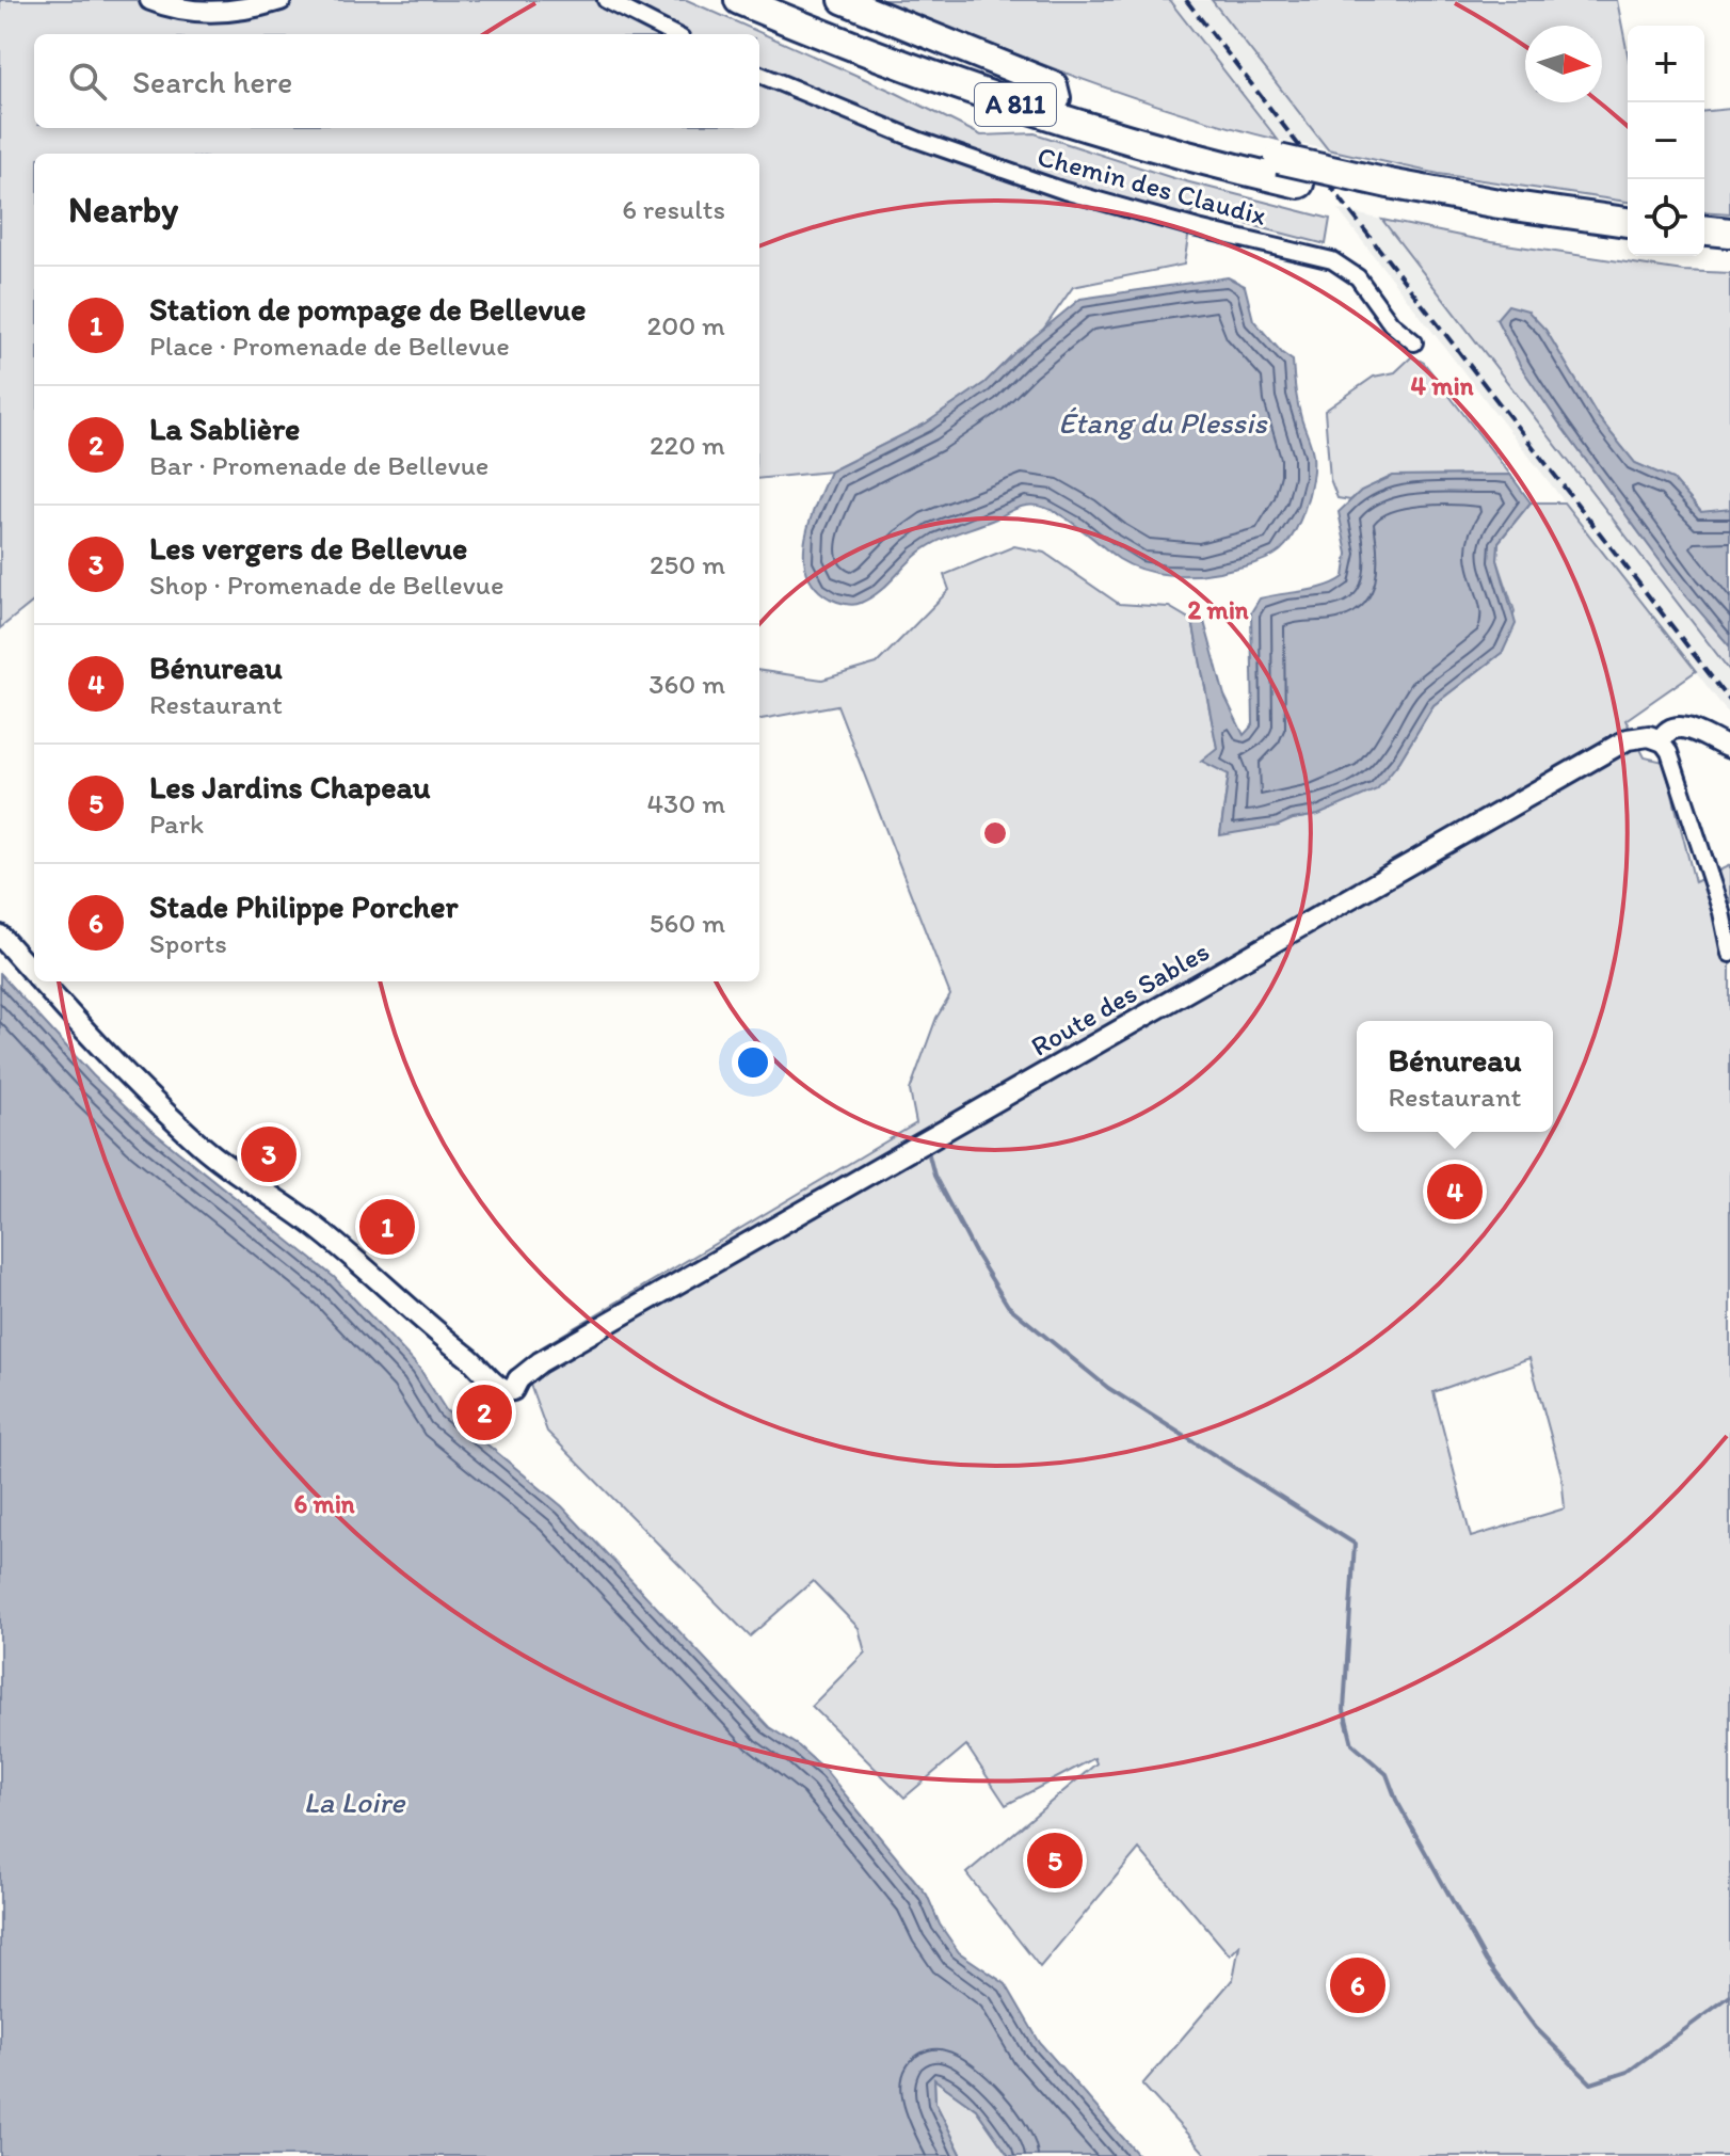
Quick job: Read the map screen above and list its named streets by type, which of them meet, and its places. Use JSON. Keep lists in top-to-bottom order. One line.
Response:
{"streets":{"highway":["A 811"],"street":["Chemin des Claudix","Route des Sables"]},"water":["Étang du Plessis","La Loire"],"north":"right","page":{"map_buttons":["+","−"],"search":"Search here","heading":["Nearby","6 results"],"list":[{"mark":"1","name":"Station de pompage de Bellevue","note":"Place · Promenade de Bellevue","value":"200 m"},{"mark":"2","name":"La Sablière","note":"Bar · Promenade de Bellevue","value":"220 m"},{"mark":"3","name":"Les vergers de Bellevue","note":"Shop · Promenade de Bellevue","value":"250 m"},{"mark":"4","name":"Bénureau","note":"Restaurant","value":"360 m"},{"mark":"5","name":"Les Jardins Chapeau","note":"Park","value":"430 m"},{"mark":"6","name":"Stade Philippe Porcher","note":"Sports","value":"560 m"}],"popup":["Bénureau","Restaurant"],"pins":["3","4","1","2","5","6"]},"rings":["4 min","2 min","6 min"]}
